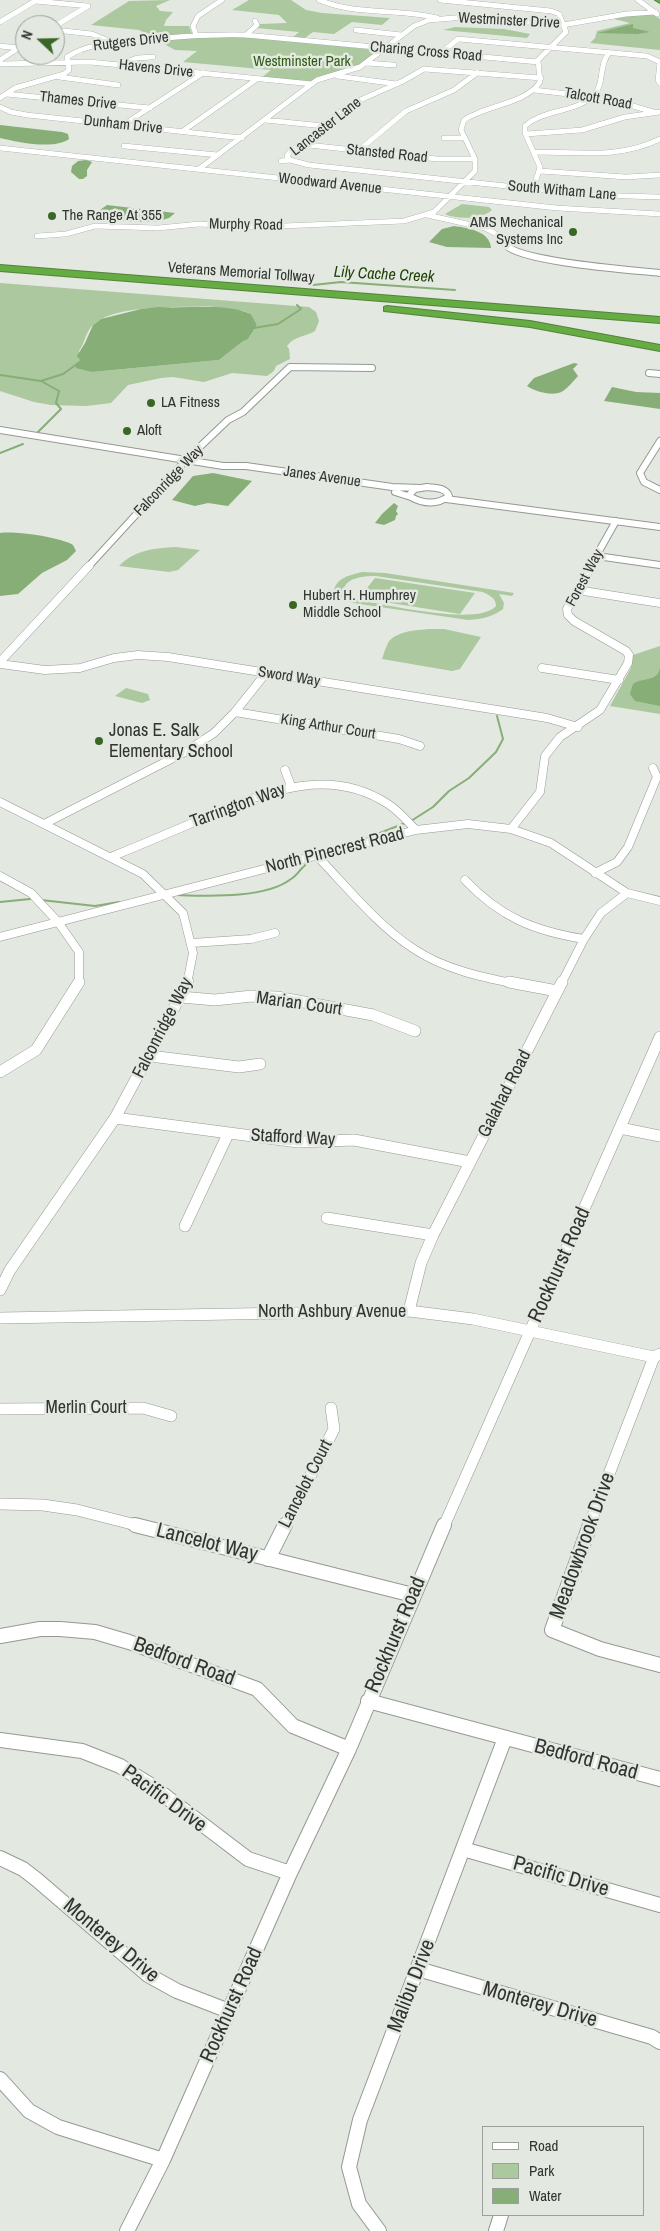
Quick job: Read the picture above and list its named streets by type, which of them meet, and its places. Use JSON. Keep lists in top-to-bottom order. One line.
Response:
{"streets":{"highway":["Veterans Memorial Tollway"],"street":["Westminster Drive","Rutgers Drive","Charing Cross Road","Havens Drive","Talcott Road","Thames Drive","Dunham Drive","Lancaster Lane","Stansted Road","Woodward Avenue","South Witham Lane","Murphy Road","Janes Avenue","Falconridge Way","Forest Way","Sword Way","King Arthur Court","Tarrington Way","North Pinecrest Road","Marian Court","Galahad Road","Stafford Way","Rockhurst Road","North Ashbury Avenue","Merlin Court","Lancelot Court","Lancelot Way","Meadowbrook Drive","Bedford Road","Pacific Drive","Monterey Drive","Malibu Drive"]},"crossings":[["Westminster Drive","Charing Cross Road"],["Westminster Drive","Havens Drive"],["Westminster Drive","Dunham Drive"],["Westminster Drive","Woodward Avenue"],["Rutgers Drive","Charing Cross Road"],["Rutgers Drive","Havens Drive"],["Lancaster Lane","Stansted Road"],["Lancaster Lane","South Witham Lane"],["Woodward Avenue","Murphy Road"],["South Witham Lane","Murphy Road"],["Janes Avenue","Falconridge Way"],["Janes Avenue","Forest Way"],["Falconridge Way","Sword Way"],["Falconridge Way","Tarrington Way"],["Falconridge Way","North Pinecrest Road"],["Falconridge Way","Marian Court"],["Falconridge Way","Stafford Way"],["Forest Way","Sword Way"],["Forest Way","North Pinecrest Road"],["Tarrington Way","North Pinecrest Road"],["North Pinecrest Road","Galahad Road"],["Galahad Road","Stafford Way"],["Galahad Road","North Ashbury Avenue"],["Rockhurst Road","North Ashbury Avenue"],["Rockhurst Road","Lancelot Way"],["Rockhurst Road","Bedford Road"],["Rockhurst Road","Pacific Drive"],["Rockhurst Road","Monterey Drive"],["North Ashbury Avenue","Meadowbrook Drive"],["Lancelot Court","Lancelot Way"],["Bedford Road","Malibu Drive"],["Pacific Drive","Malibu Drive"],["Monterey Drive","Malibu Drive"]],"water":["Lily Cache Creek"],"parks":["Westminster Park"],"places":["The Range At 355","AMS Mechanical Systems Inc","LA Fitness","Aloft","Hubert H. Humphrey Middle School","Jonas E. Salk Elementary School"],"legend":["Road","Park","Water"],"north":"left"}
